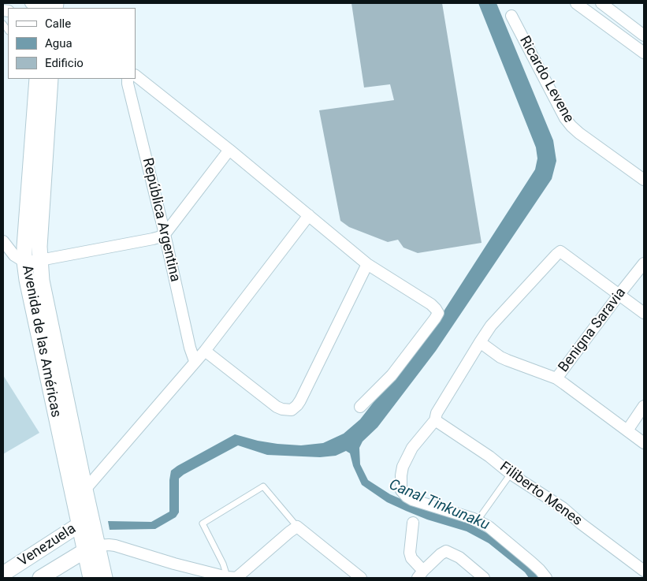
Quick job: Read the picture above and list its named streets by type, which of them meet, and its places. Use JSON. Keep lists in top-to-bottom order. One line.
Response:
{"streets":{"main road":["Avenida de las Américas","Venezuela"],"street":["Ricardo Levene","República Argentina","Benigna Saravia","Filiberto Menes"]},"crossings":[["Avenida de las Américas","Venezuela"]],"water":["Canal Tinkunaku"],"legend":["Calle","Agua","Edificio"]}
